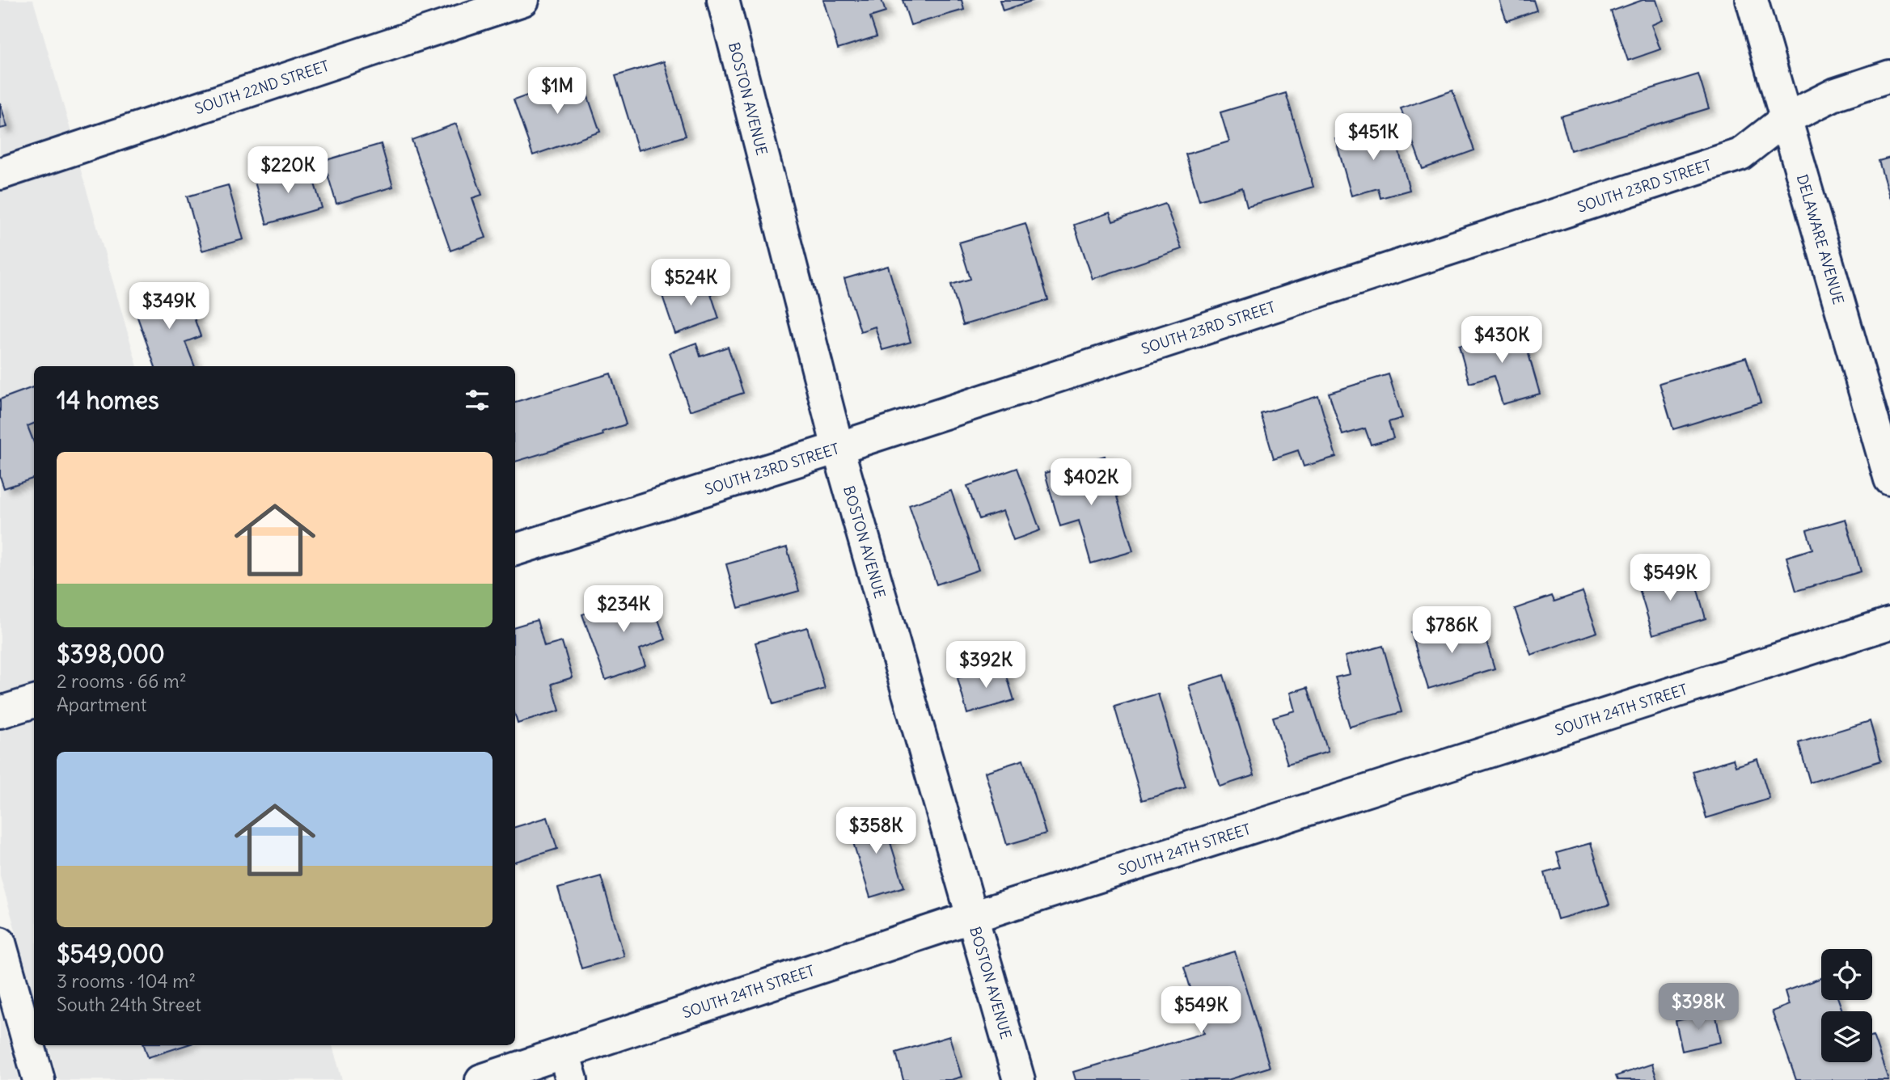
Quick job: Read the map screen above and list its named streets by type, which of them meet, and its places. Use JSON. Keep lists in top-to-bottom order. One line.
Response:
{"streets":{"street":["SOUTH 22ND STREET","BOSTON AVENUE","SOUTH 23RD STREET","DELAWARE AVENUE","SOUTH 24TH STREET"]},"crossings":[["BOSTON AVENUE","SOUTH 23RD STREET"],["BOSTON AVENUE","SOUTH 24TH STREET"],["SOUTH 23RD STREET","DELAWARE AVENUE"]],"page":{"price":["$1M","$451K","$220K","$524K","$349K","$430K","$402K","$549K","$234K","$786K","$392K","$358K","$398K","$549K"],"heading":"14 homes","list":[{"name":"$398,000","note":"2 rooms · 66 m² · Apartment"},{"name":"$549,000","note":"3 rooms · 104 m² · South 24th Street"}]}}
